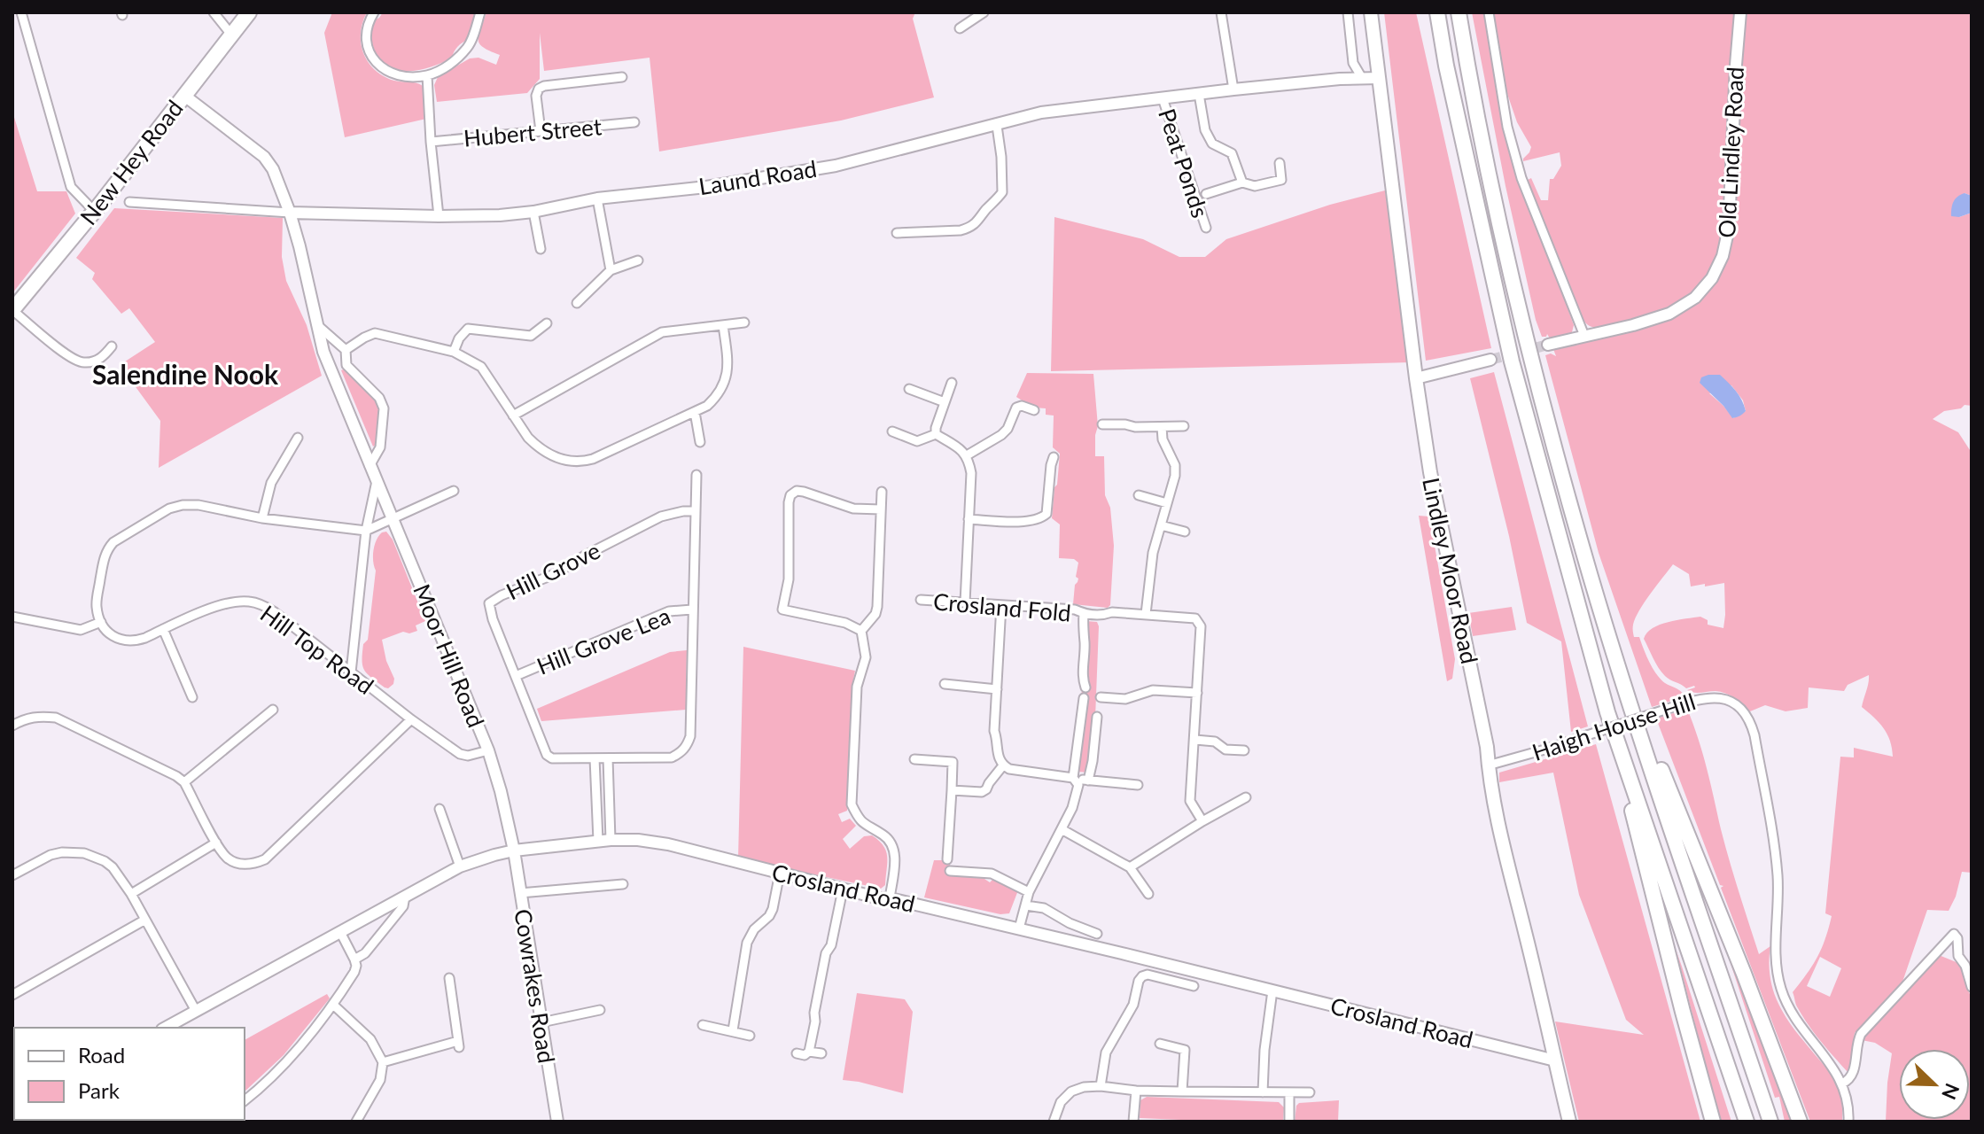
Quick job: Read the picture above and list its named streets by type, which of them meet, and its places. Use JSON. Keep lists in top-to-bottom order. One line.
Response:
{"streets":{"highway":["New Hey Road"],"main road":["Lindley Moor Road"],"street":["Hubert Street","Old Lindley Road","Peat Ponds","Laund Road","Hill Grove","Crosland Fold","Hill Grove Lea","Hill Top Road","Moor Hill Road","Haigh House Hill","Crosland Road","Cowrakes Road"]},"crossings":[["New Hey Road","Moor Hill Road"],["Peat Ponds","Laund Road"],["Laund Road","Lindley Moor Road"],["Laund Road","Moor Hill Road"],["Hill Grove","Hill Grove Lea"],["Lindley Moor Road","Haigh House Hill"],["Lindley Moor Road","Crosland Road"],["Hill Top Road","Moor Hill Road"],["Moor Hill Road","Crosland Road"],["Moor Hill Road","Cowrakes Road"],["Crosland Road","Cowrakes Road"]],"districts":["Salendine Nook"],"legend":["Road","Park"],"north":"bottom right"}
